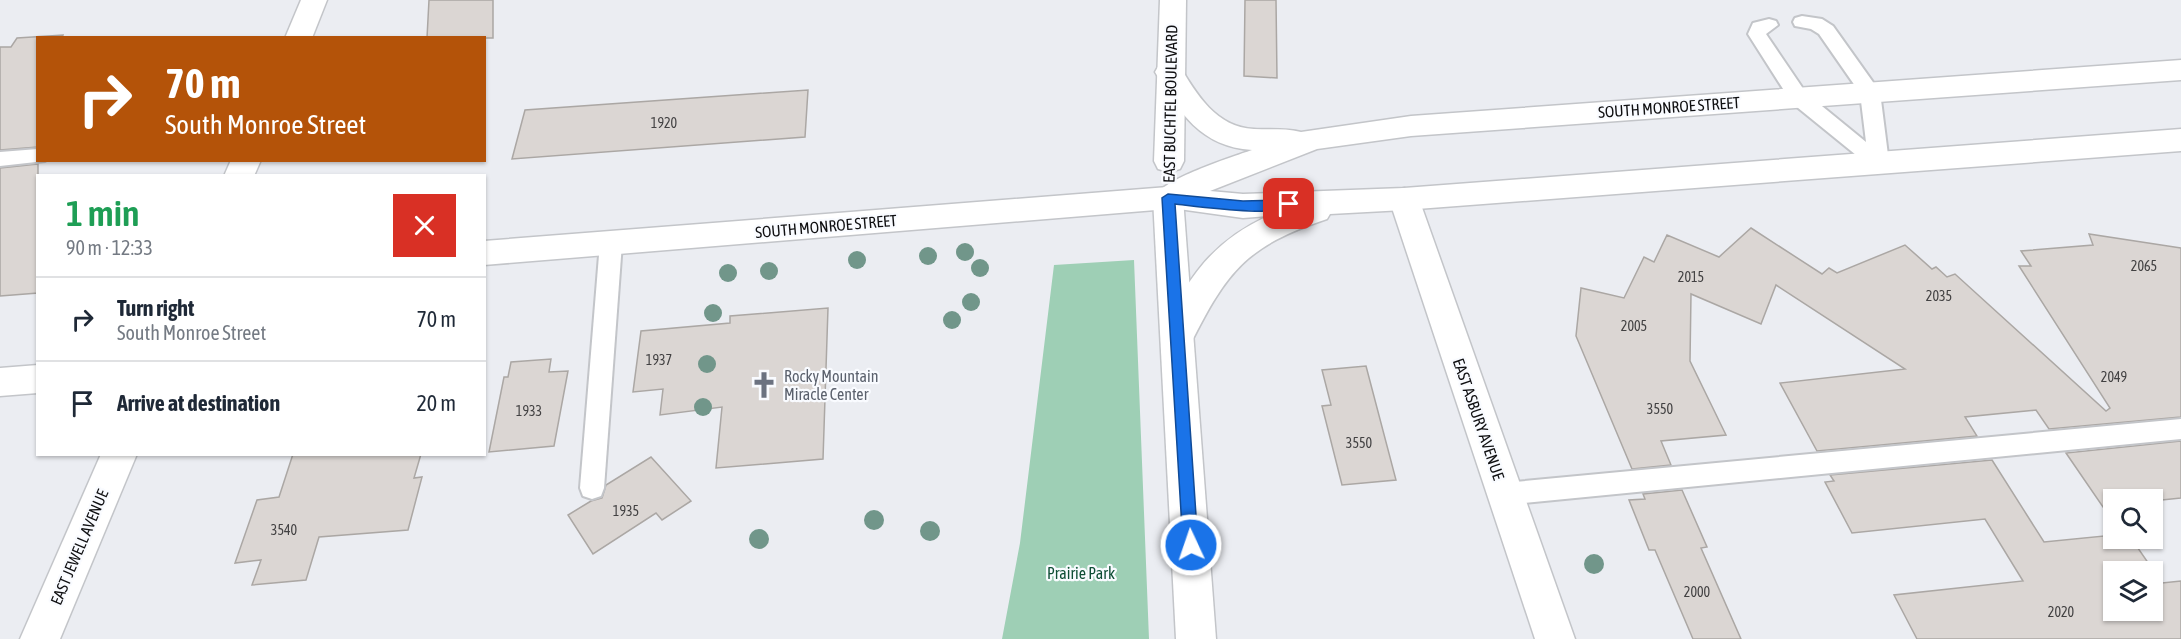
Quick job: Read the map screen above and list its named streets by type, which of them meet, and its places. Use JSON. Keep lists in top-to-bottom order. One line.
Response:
{"streets":{"street":["EAST BUCHTEL BOULEVARD","SOUTH MONROE STREET","EAST ASBURY AVENUE","EAST JEWELL AVENUE"]},"crossings":[["EAST BUCHTEL BOULEVARD","SOUTH MONROE STREET"],["SOUTH MONROE STREET","EAST ASBURY AVENUE"]],"parks":["Prairie Park"],"places":{"church":["Rocky Mountain Miracle Center"]},"house_numbers":["1920","2065","2015","2035","2005","1937","2049","3550","1933","3550","1935","3540","2000","2020"],"page":{"turn":["70 m","South Monroe Street"],"heading":["1 min","90 m · 12:33"],"list":[{"name":"Turn right","note":"South Monroe Street","value":"70 m"},{"name":"Arrive at destination","value":"20 m"}]}}
